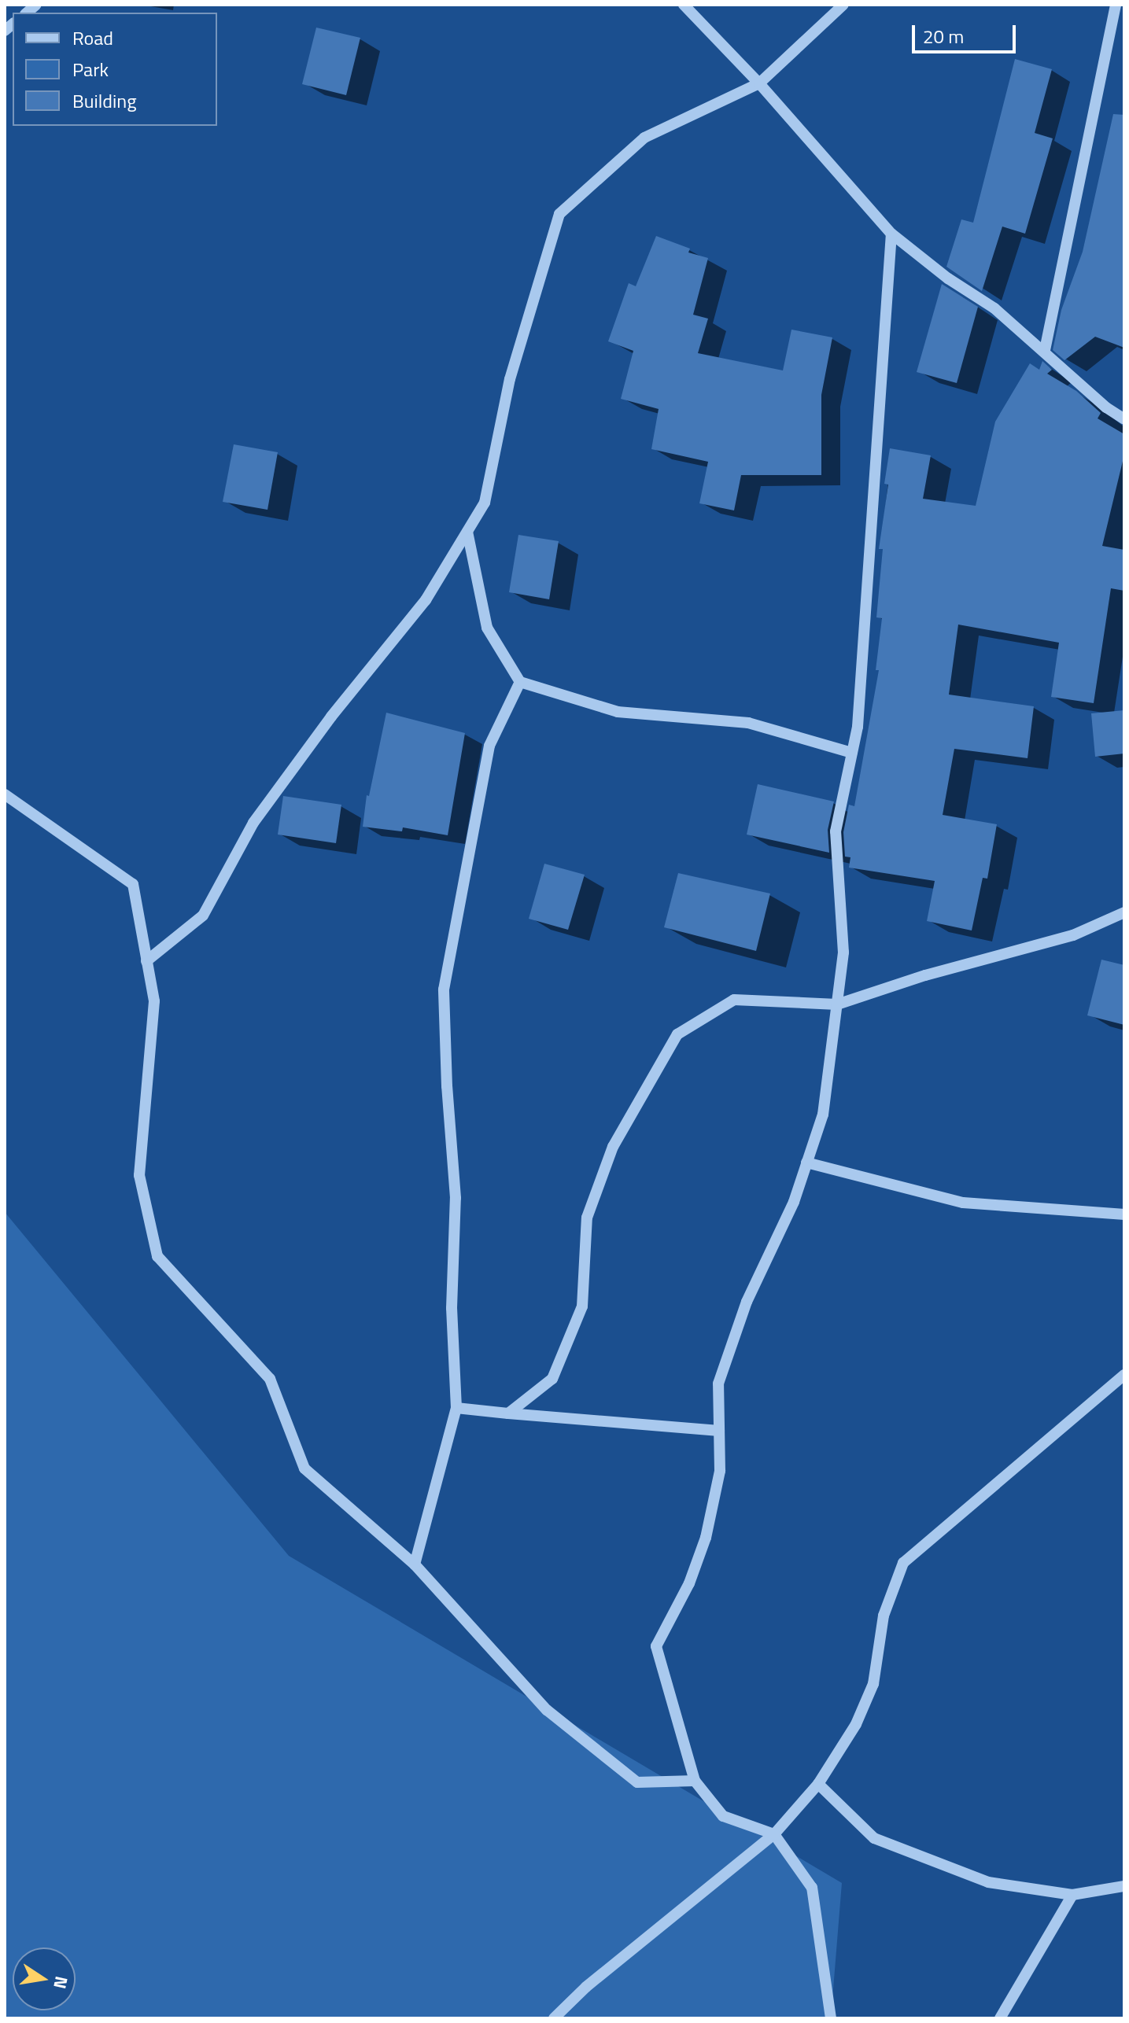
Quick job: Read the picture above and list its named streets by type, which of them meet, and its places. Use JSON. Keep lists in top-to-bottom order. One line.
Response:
{"legend":["Road","Park","Building"],"scale_bar":"20 m","north":"right"}
